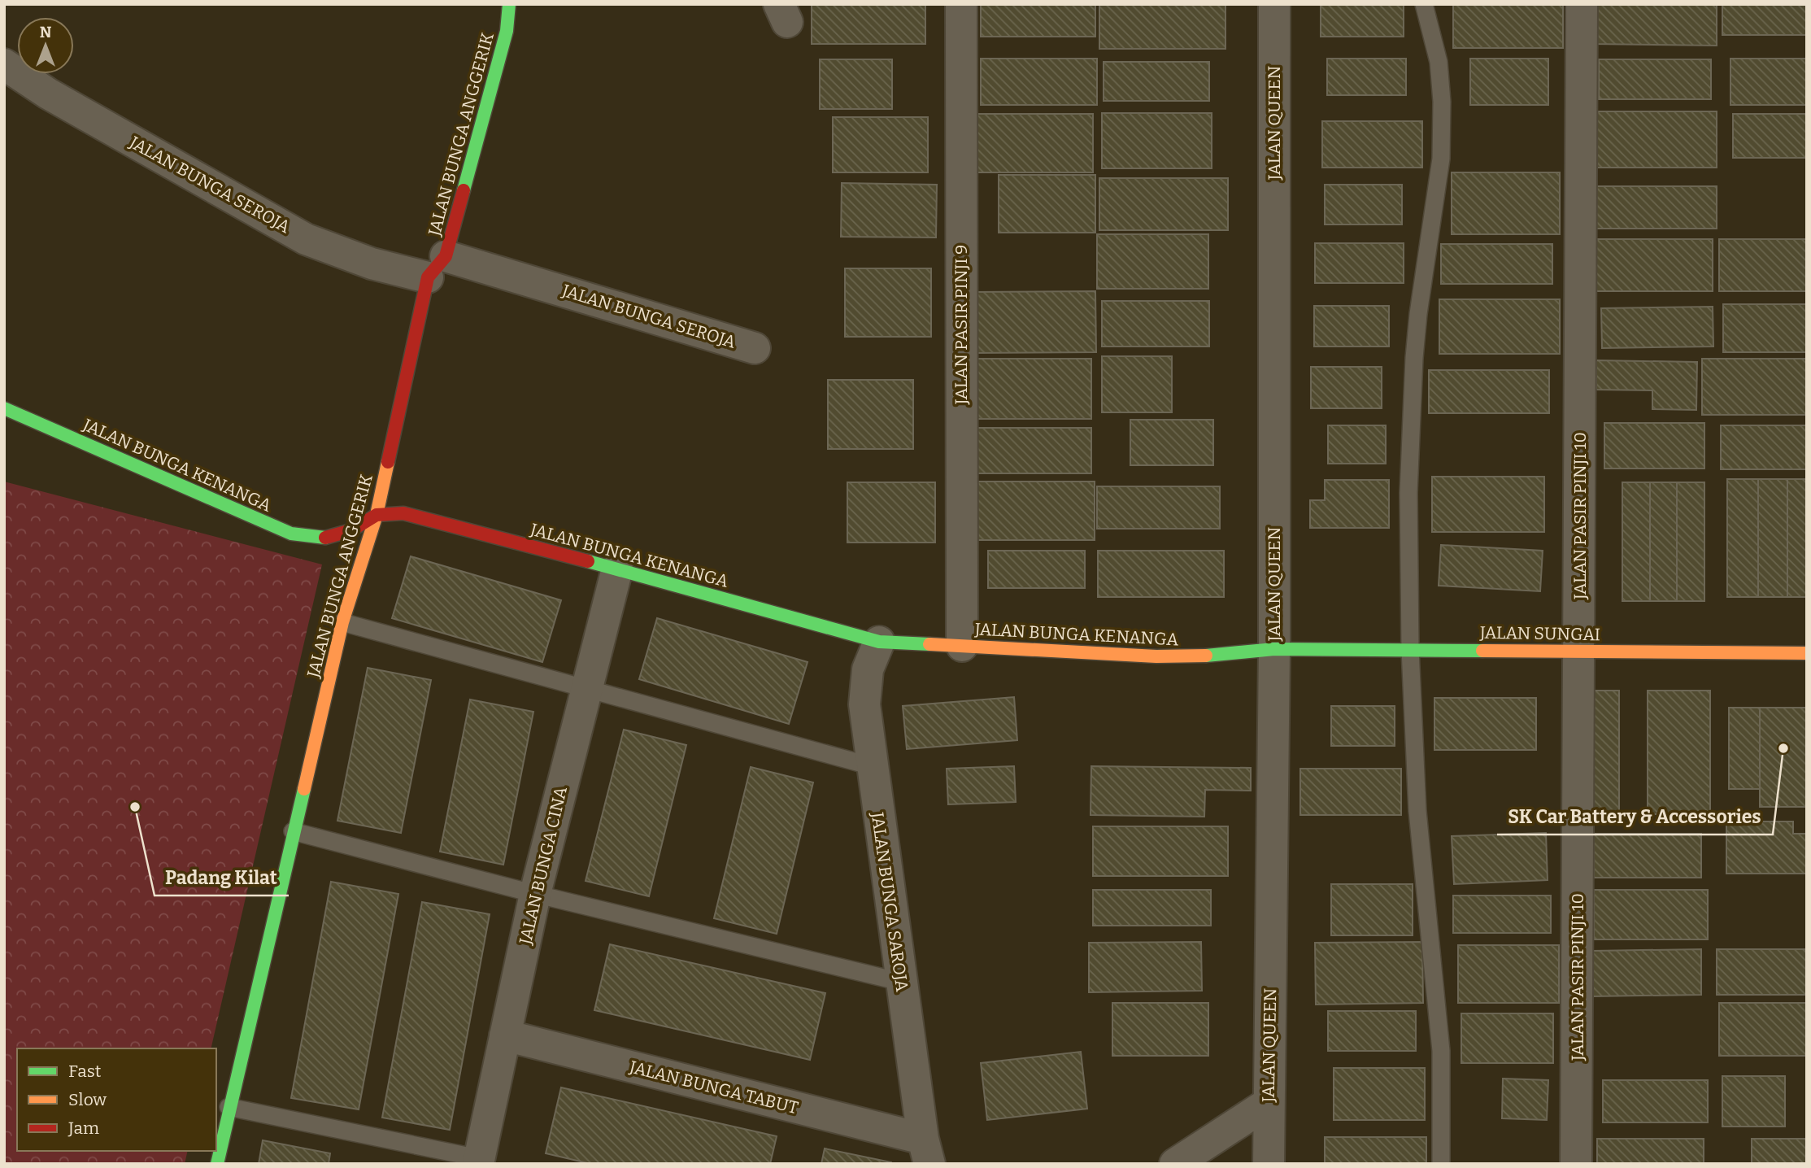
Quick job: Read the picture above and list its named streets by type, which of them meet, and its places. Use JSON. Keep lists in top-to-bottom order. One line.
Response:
{"streets":{"street":["JALAN QUEEN","JALAN BUNGA ANGGERIK","JALAN BUNGA SEROJA","JALAN PASIR PINJI 9","JALAN BUNGA KENANGA","JALAN PASIR PINJI 10","JALAN SUNGAI","JALAN BUNGA CINA","JALAN BUNGA SAROJA","JALAN BUNGA TABUT"]},"crossings":[["JALAN QUEEN","JALAN BUNGA KENANGA"],["JALAN QUEEN","JALAN SUNGAI"],["JALAN BUNGA ANGGERIK","JALAN BUNGA SEROJA"],["JALAN BUNGA ANGGERIK","JALAN BUNGA KENANGA"],["JALAN PASIR PINJI 9","JALAN BUNGA KENANGA"],["JALAN BUNGA KENANGA","JALAN SUNGAI"],["JALAN BUNGA KENANGA","JALAN BUNGA CINA"],["JALAN BUNGA KENANGA","JALAN BUNGA SAROJA"],["JALAN PASIR PINJI 10","JALAN SUNGAI"],["JALAN BUNGA CINA","JALAN BUNGA TABUT"],["JALAN BUNGA SAROJA","JALAN BUNGA TABUT"]],"places":["SK Car Battery & Accessories","Padang Kilat"],"legend":["Fast","Slow","Jam"],"north":"top"}
